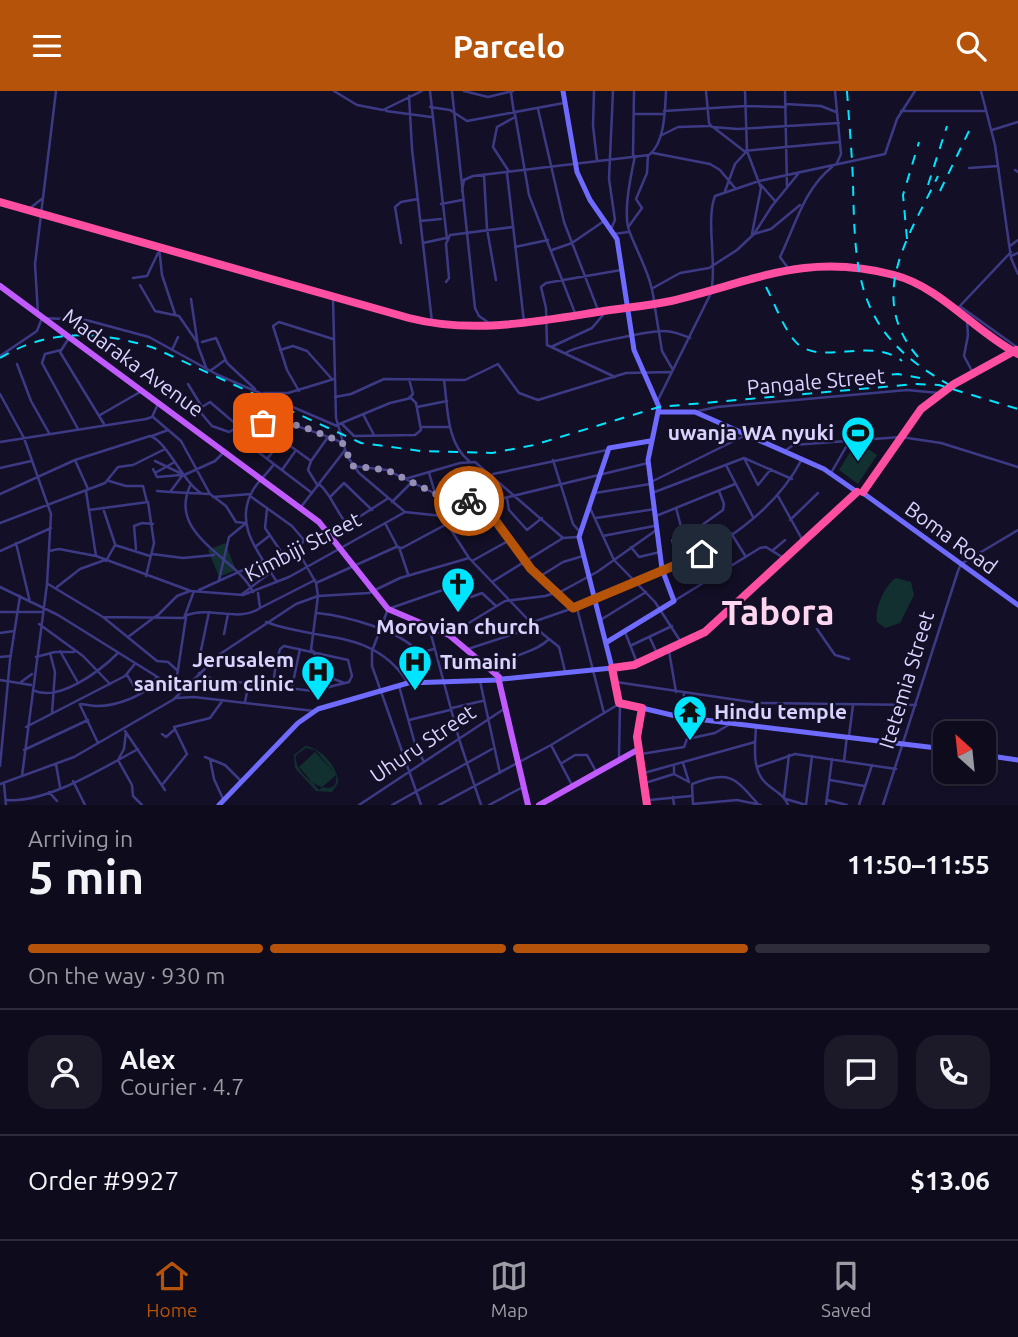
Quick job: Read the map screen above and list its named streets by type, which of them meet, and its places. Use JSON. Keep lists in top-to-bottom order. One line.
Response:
{"streets":{"main road":["Madaraka Avenue"],"street":["Pangale Street","Boma Road","Kimbiji Street","Itetemia Street","Uhuru Street"]},"crossings":[["Madaraka Avenue","Kimbiji Street"],["Pangale Street","Boma Road"],["Boma Road","Itetemia Street"]],"districts":["Tabora"],"places":{"sports":["uwanja WA nyuki"],"church":["Morovian church"],"hospital":["Tumaini","Jerusalem sanitarium clinic"],"temple":["Hindu temple"]},"north":"top left","page":{"header":"Parcelo","heading":["5 min","Arriving in","11:50–11:55"],"panel":["Alex","Courier · 4.7","Order #9927","$13.06"],"bar":"On the way · 930 m","tabs":["Home","Map","Saved"]}}
